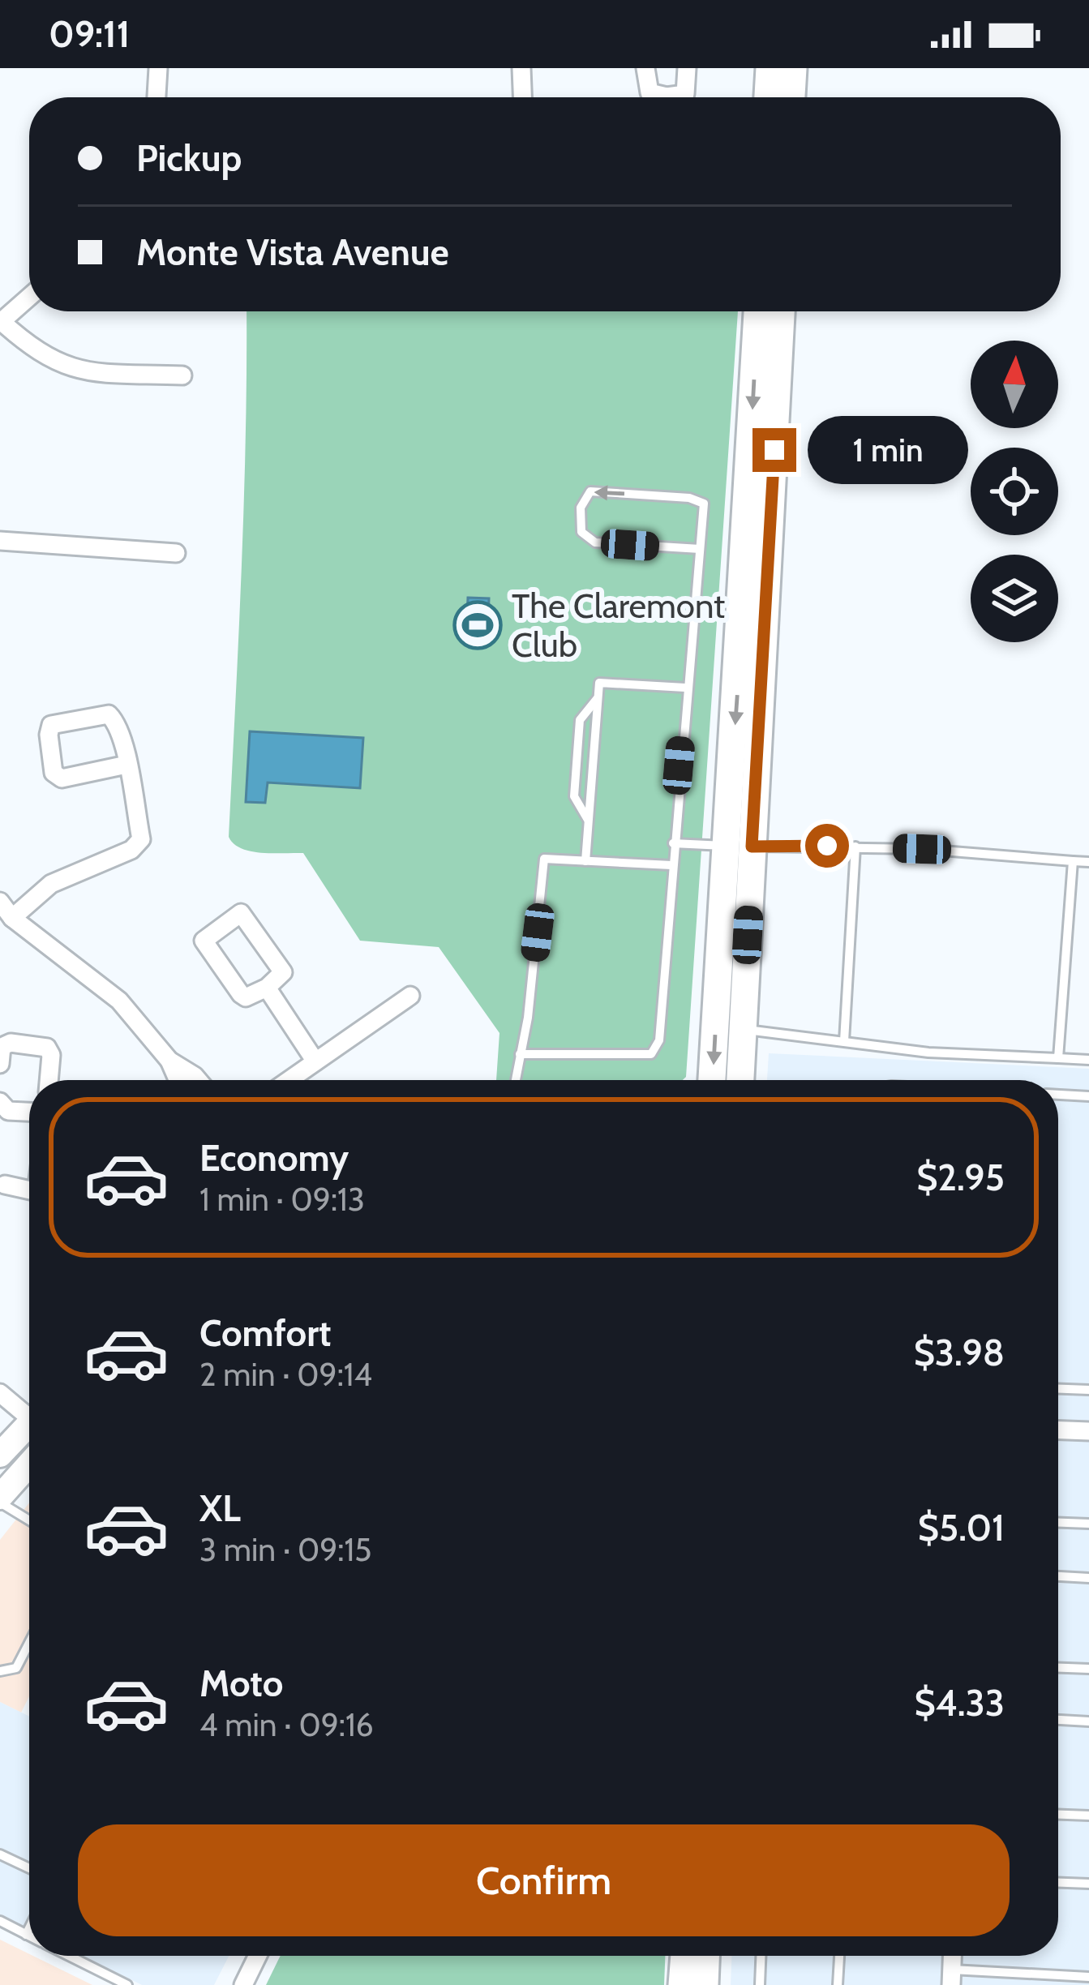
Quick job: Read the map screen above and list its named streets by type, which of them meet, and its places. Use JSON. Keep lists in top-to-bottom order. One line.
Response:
{"places":{"sports":["The Claremont Club"]},"north":"top","page":{"status":"09:11","banner":["Pickup","Monte Vista Avenue"],"bubble":"1 min","list":[{"name":"Economy","note":"1 min · 09:13","value":"$2.95"},{"name":"Comfort","note":"2 min · 09:14","value":"$3.98"},{"name":"XL","note":"3 min · 09:15","value":"$5.01"},{"name":"Moto","note":"4 min · 09:16","value":"$4.33"}],"buttons":"Confirm"}}
